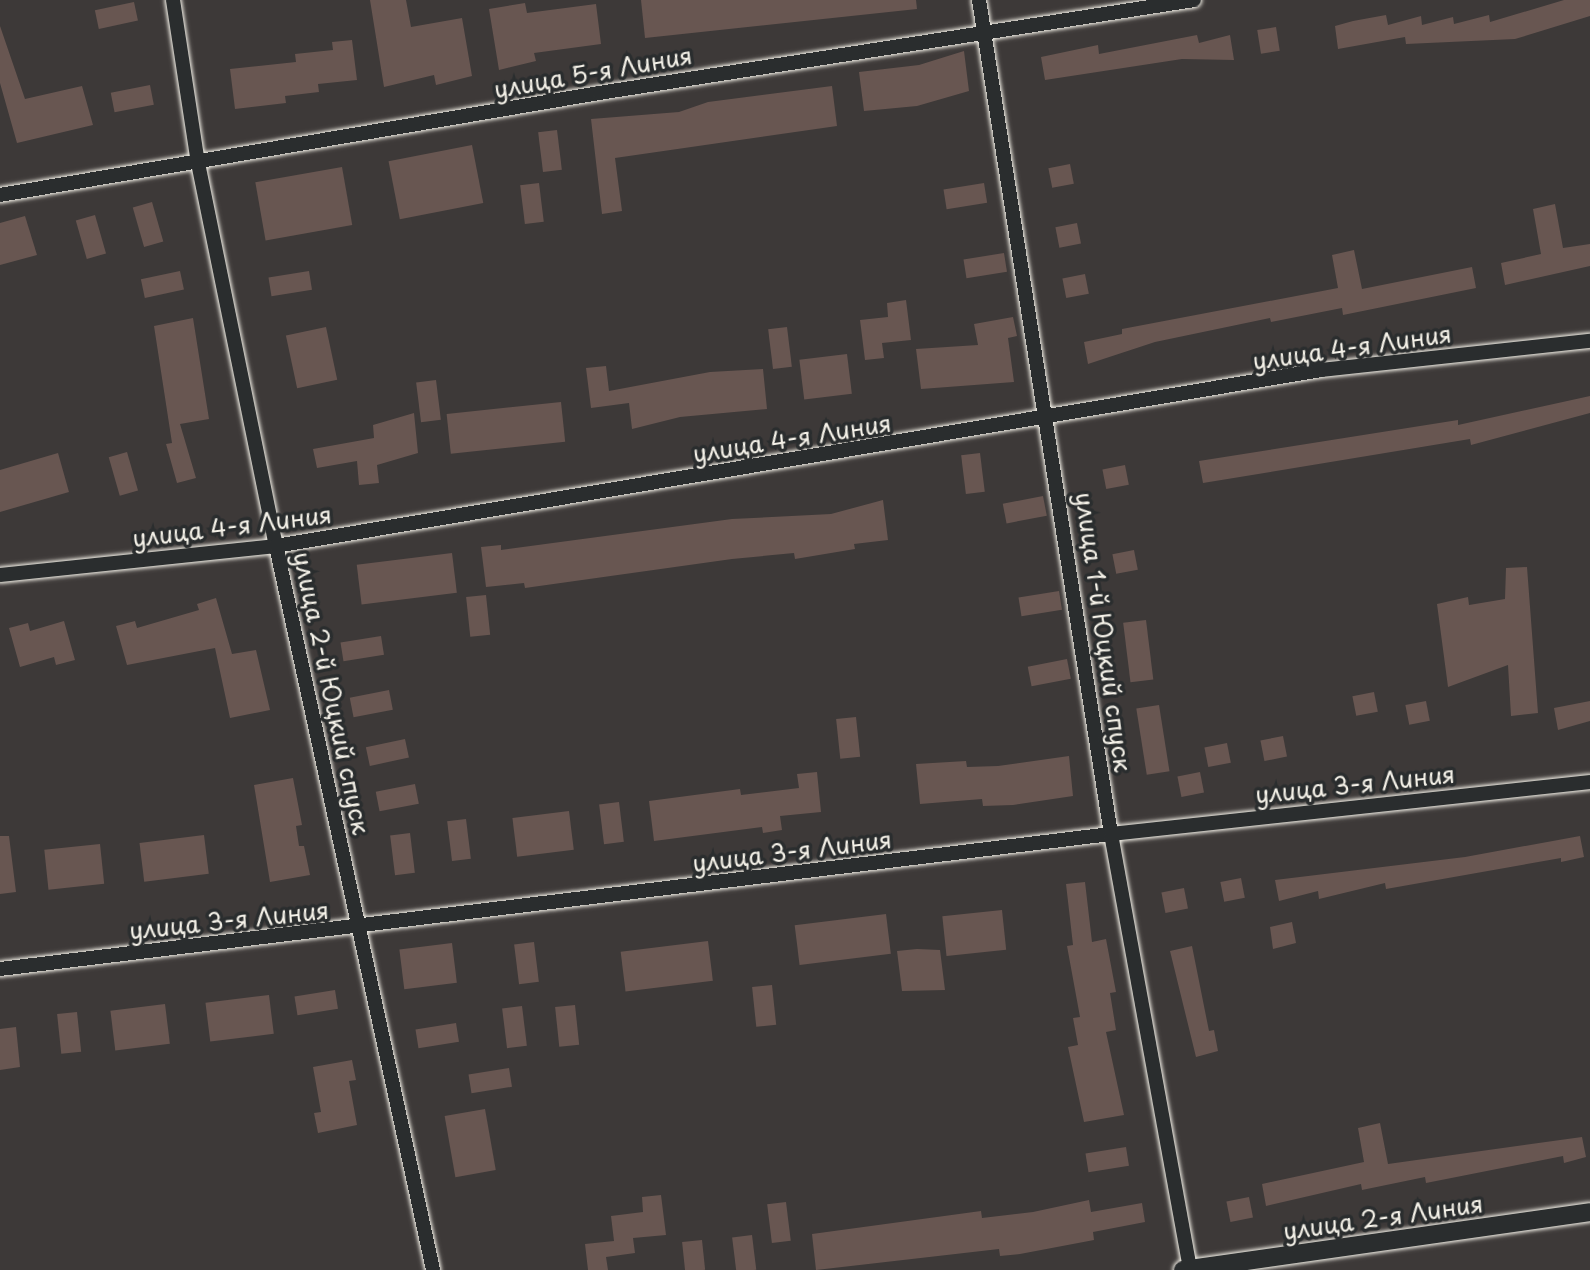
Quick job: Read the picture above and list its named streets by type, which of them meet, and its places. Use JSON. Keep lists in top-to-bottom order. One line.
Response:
{"streets":{"street":["улица 5-я Линия","улица 4-я Линия","улица 1-й Юцкий спуск","улица 2-й Юцкий спуск","улица 3-я Линия","улица 2-я Линия"]},"crossings":[["улица 5-я Линия","улица 1-й Юцкий спуск"],["улица 5-я Линия","улица 2-й Юцкий спуск"],["улица 4-я Линия","улица 1-й Юцкий спуск"],["улица 4-я Линия","улица 2-й Юцкий спуск"],["улица 1-й Юцкий спуск","улица 3-я Линия"],["улица 1-й Юцкий спуск","улица 2-я Линия"],["улица 2-й Юцкий спуск","улица 3-я Линия"]]}
